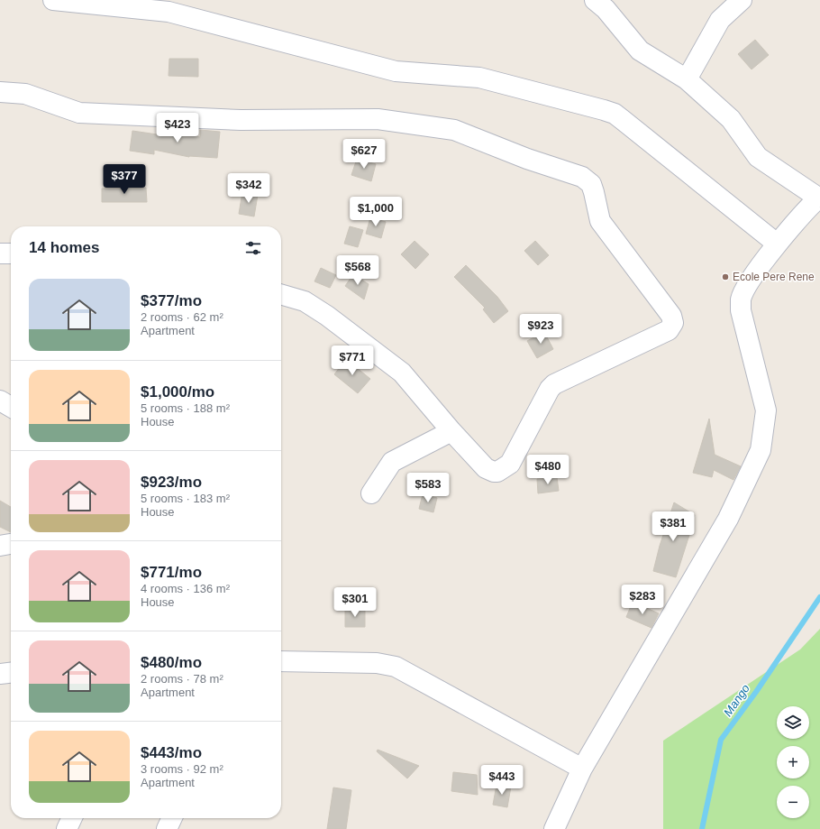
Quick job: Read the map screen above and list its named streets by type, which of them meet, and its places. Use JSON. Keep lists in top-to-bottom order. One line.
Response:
{"water":["Mango"],"places":["Ecole Pere Rene"],"page":{"price":["$423","$627","$377","$342","$1,000","$568","$923","$771","$480","$583","$381","$283","$301","$443"],"heading":"14 homes","list":[{"name":"$377/mo","note":"2 rooms · 62 m² · Apartment"},{"name":"$1,000/mo","note":"5 rooms · 188 m² · House"},{"name":"$923/mo","note":"5 rooms · 183 m² · House"},{"name":"$771/mo","note":"4 rooms · 136 m² · House"},{"name":"$480/mo","note":"2 rooms · 78 m² · Apartment"},{"name":"$443/mo","note":"3 rooms · 92 m² · Apartment"}],"map_buttons":["+","−"]}}
